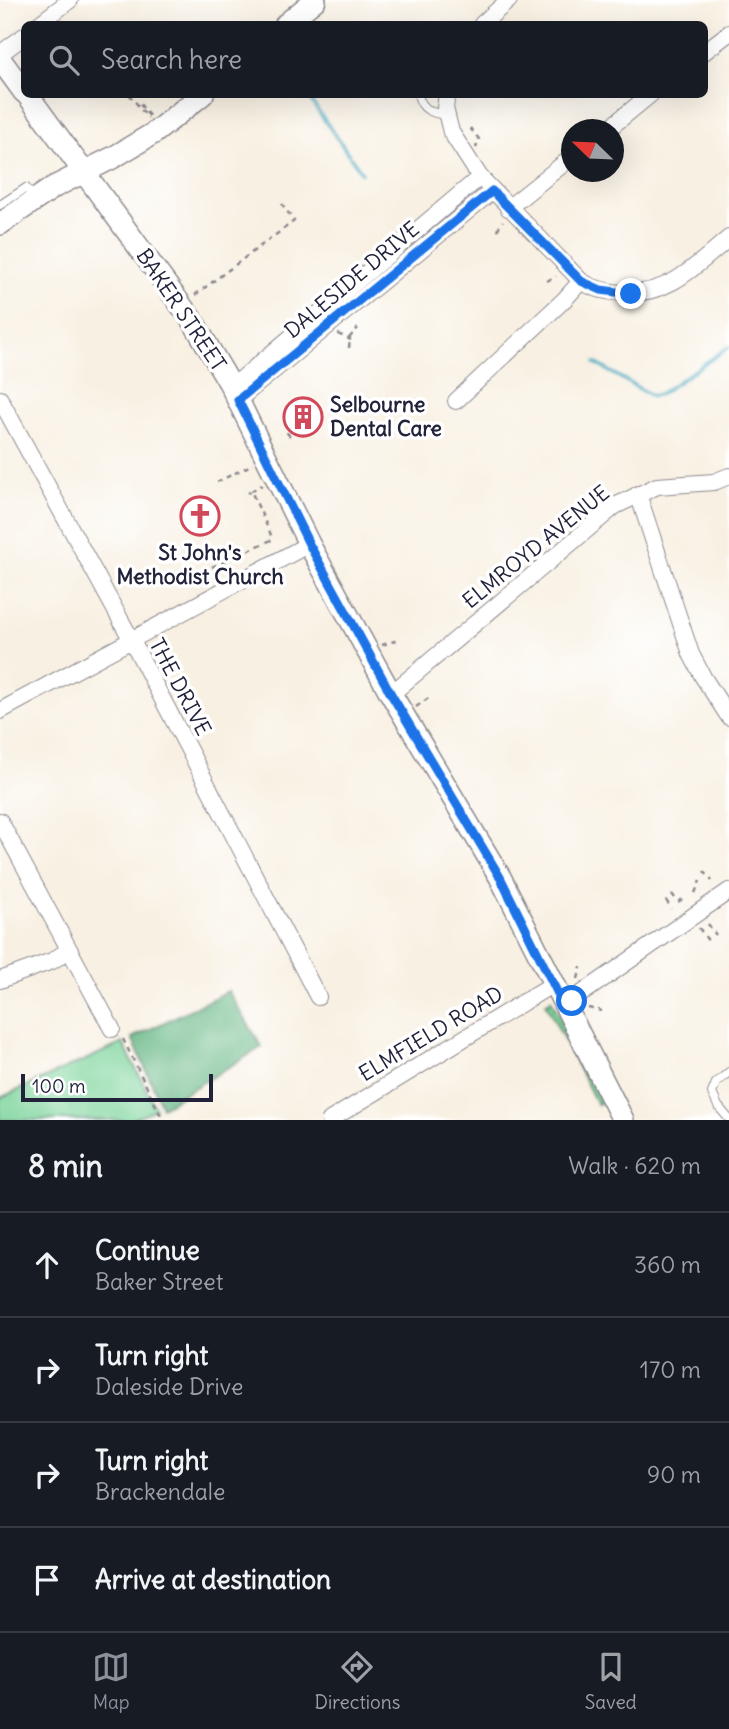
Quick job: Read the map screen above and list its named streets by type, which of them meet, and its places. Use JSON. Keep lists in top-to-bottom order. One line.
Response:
{"streets":{"street":["DALESIDE DRIVE","BAKER STREET","ELMROYD AVENUE","THE DRIVE","ELMFIELD ROAD"]},"crossings":[["DALESIDE DRIVE","BAKER STREET"],["BAKER STREET","ELMROYD AVENUE"],["BAKER STREET","ELMFIELD ROAD"]],"places":{"building":["Selbourne Dental Care"],"church":["St John's Methodist Church"]},"scale_bar":"100 m","north":"top left","page":{"search":"Search here","scale":"100 m","heading":["8 min","Walk · 620 m"],"list":[["Continue","Baker Street","360 m"],["Turn right","Daleside Drive","170 m"],["Turn right","Brackendale","90 m"],"Arrive at destination"],"nav":["Map","Directions","Saved"]}}
